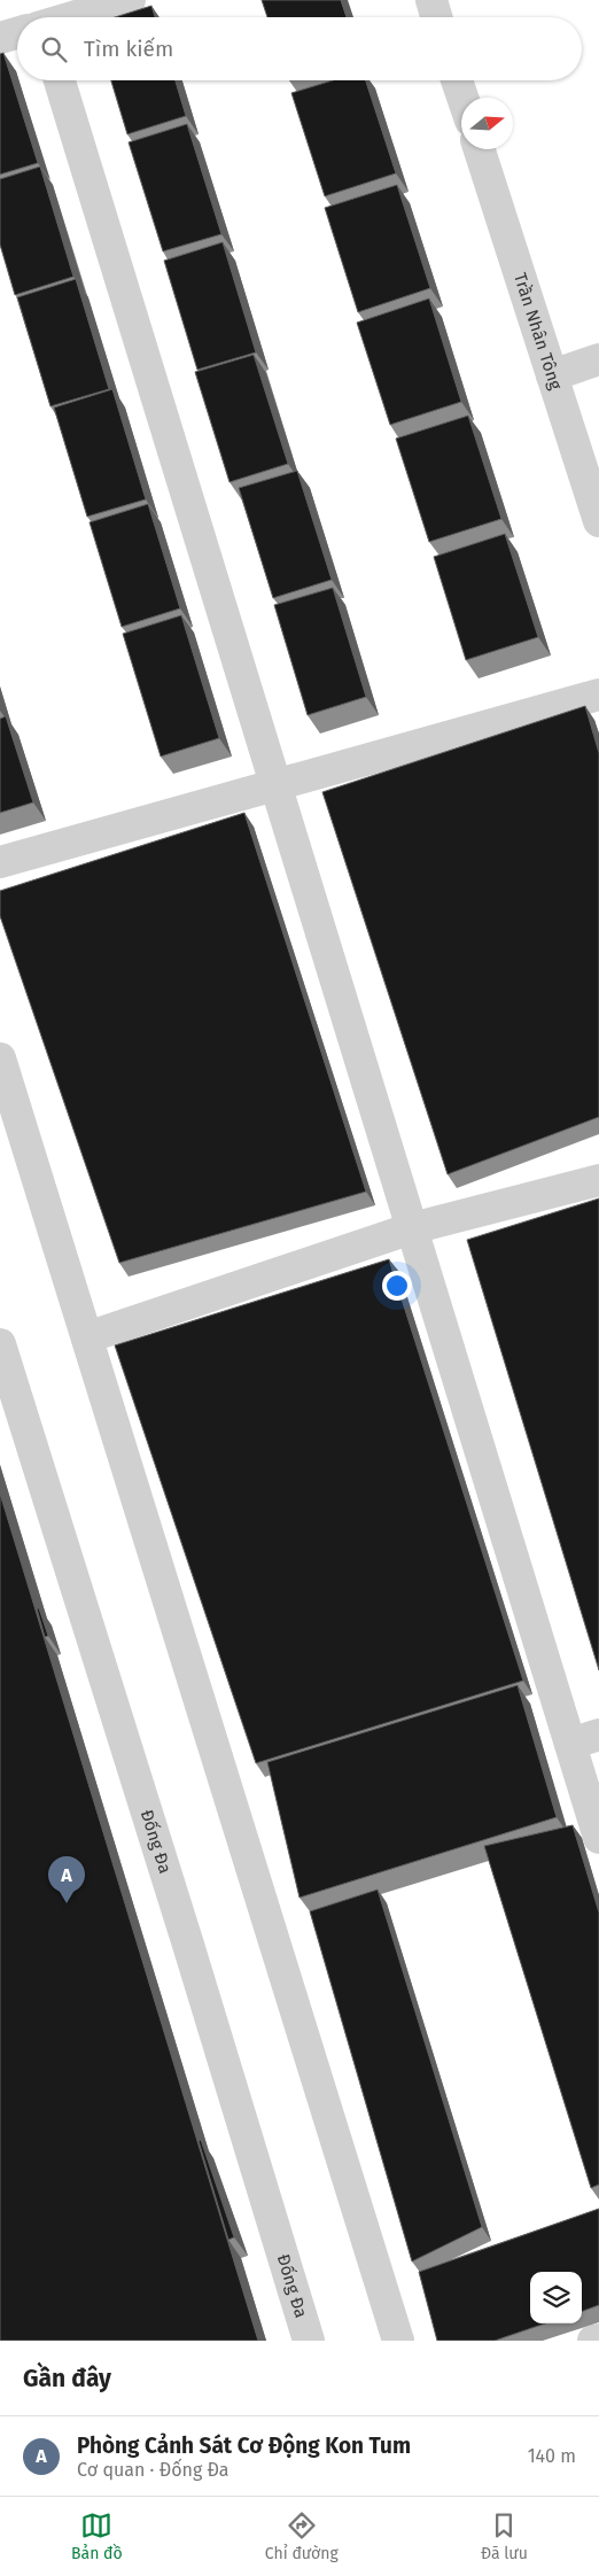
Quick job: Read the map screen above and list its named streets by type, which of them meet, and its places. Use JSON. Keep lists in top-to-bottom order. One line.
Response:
{"streets":{"street":["Trần Nhân Tông","Đống Đa"]},"north":"right","page":{"search":"Tìm kiếm","pins":"A","heading":"Gần đây","list":[{"mark":"A","name":"Phòng Cảnh Sát Cơ Động Kon Tum","note":"Cơ quan · Đống Đa","value":"140 m"}],"nav":["Bản đồ","Chỉ đường","Đã lưu"]}}
